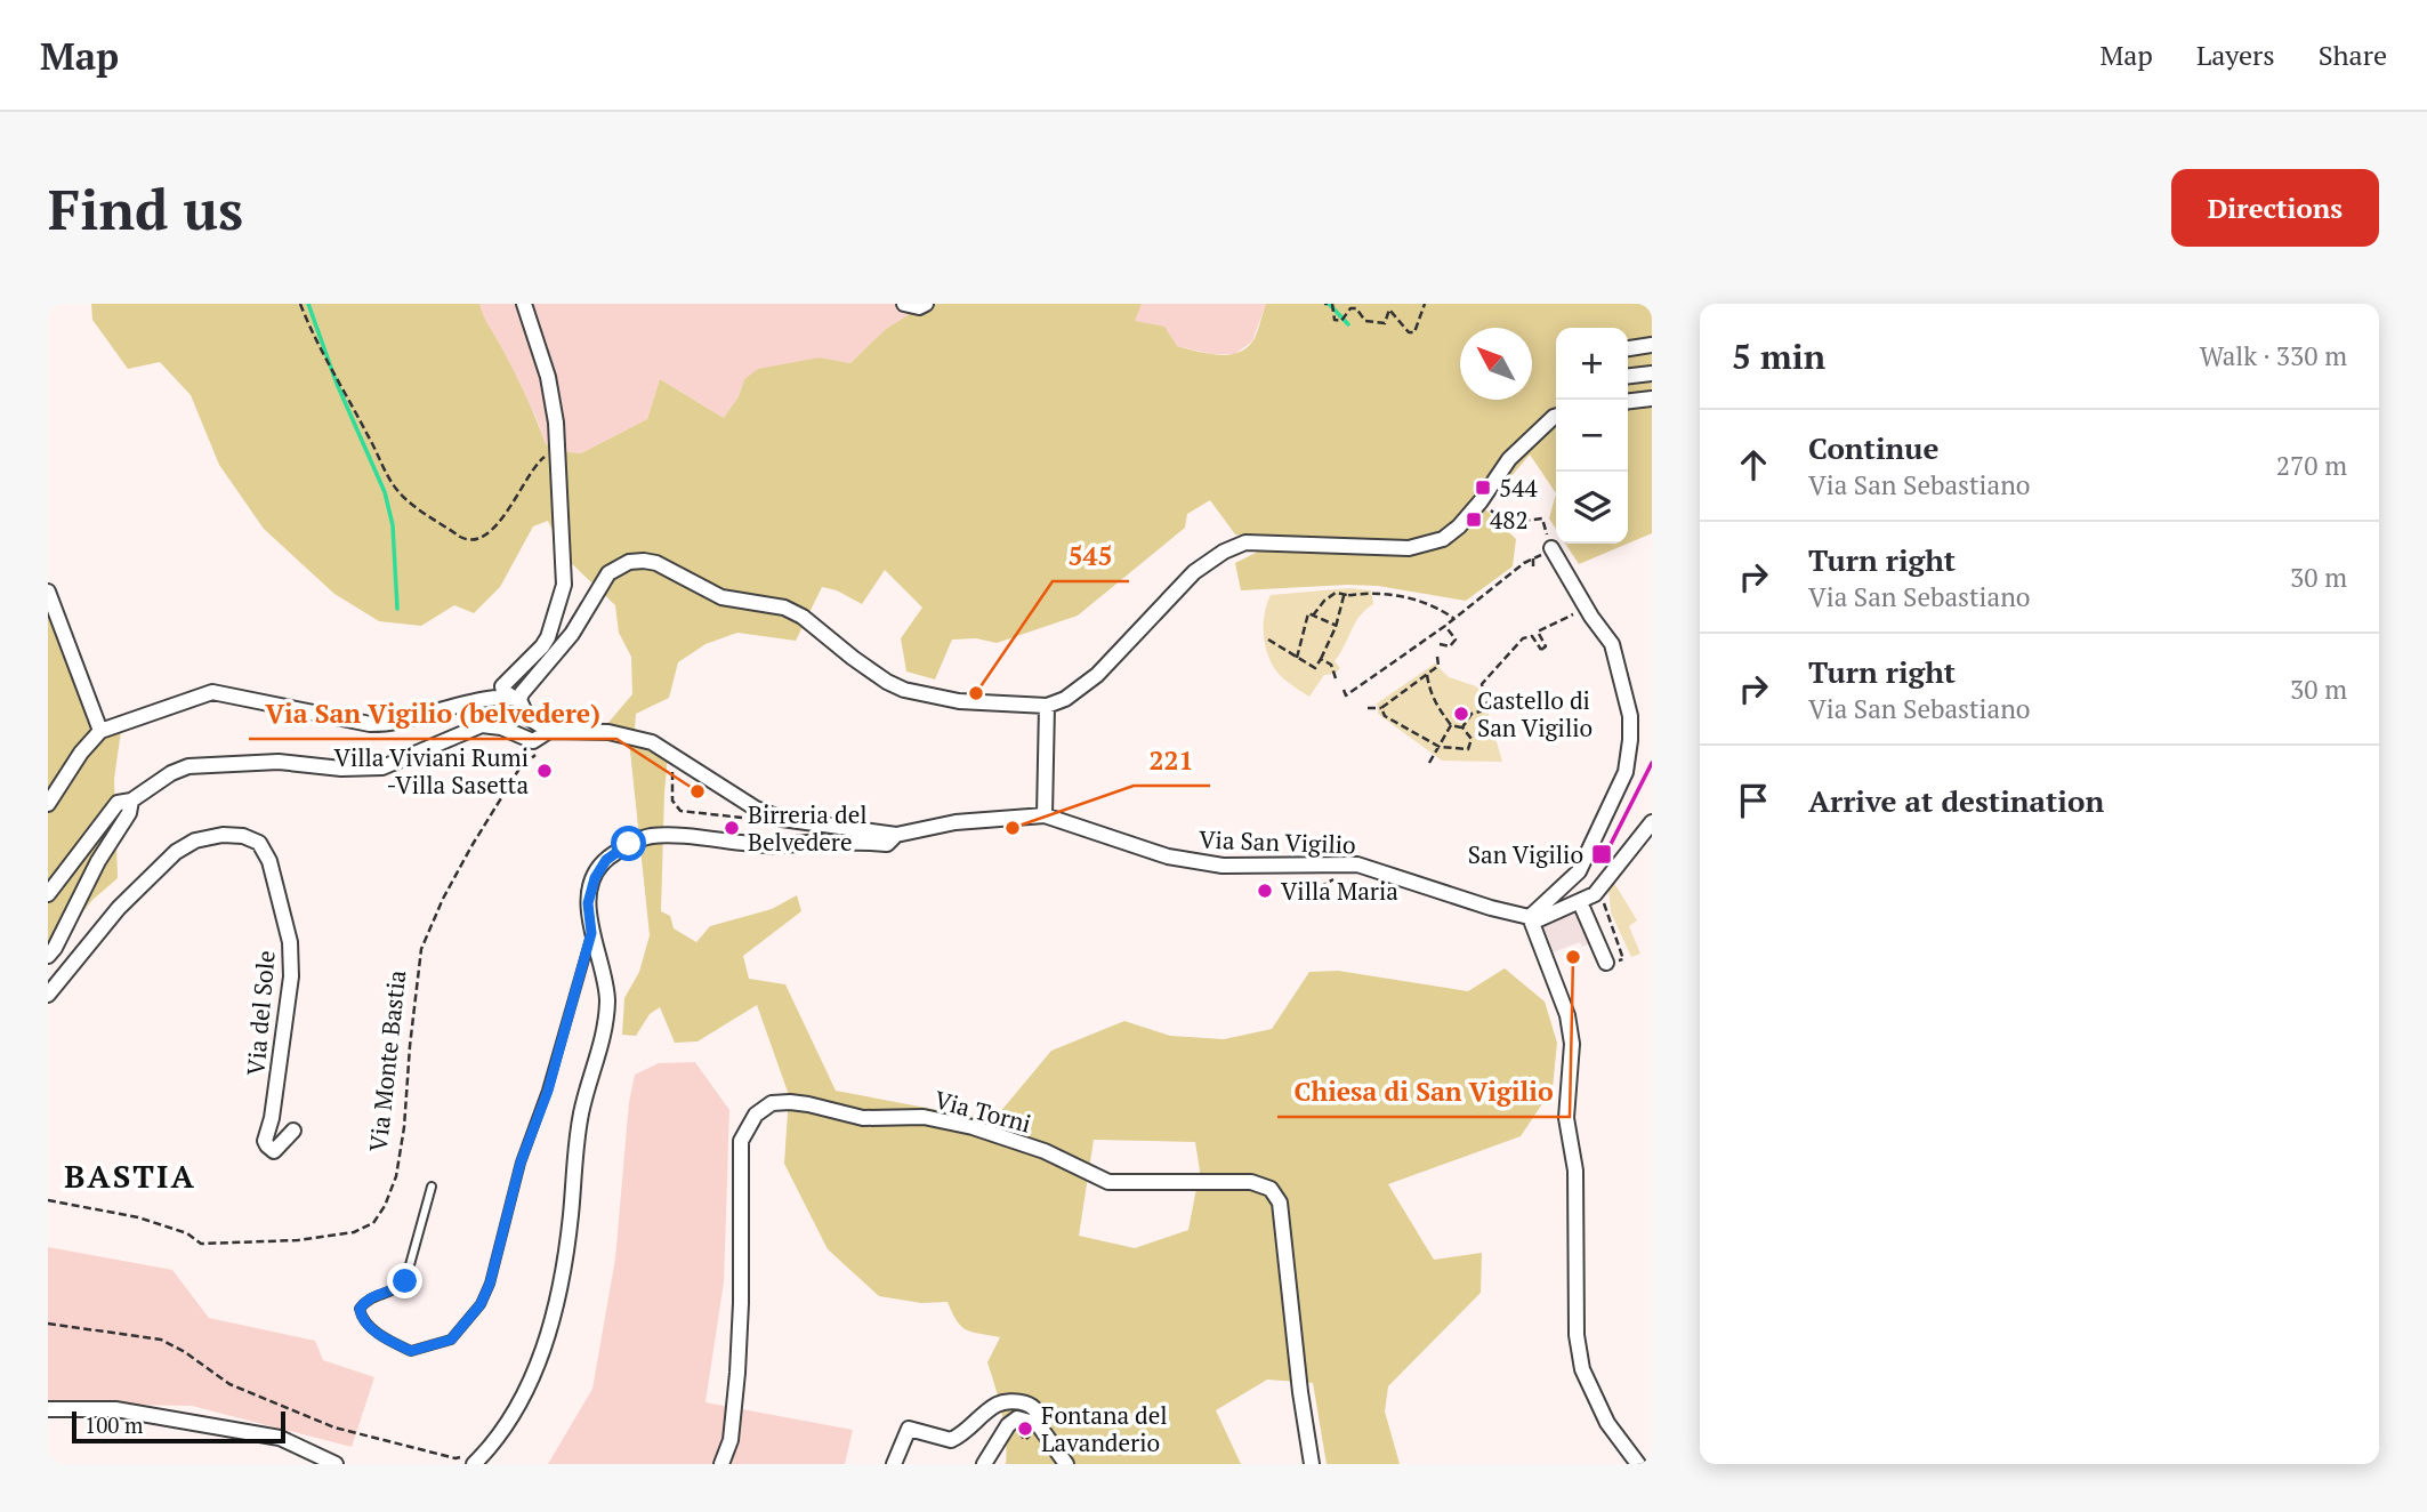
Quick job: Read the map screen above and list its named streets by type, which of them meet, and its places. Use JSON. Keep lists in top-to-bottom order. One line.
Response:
{"streets":{"street":["Via San Vigilio","Via del Sole","Via Torni"],"path":["Via Monte Bastia"]},"districts":["BASTIA"],"places":{"transit":["544","482","San Vigilio"],"other":["545","Castello di San Vigilio","Villa Viviani Rumi -Villa Sasetta","Via San Vigilio (belvedere)","Birreria del Belvedere","221","Villa Maria","Chiesa di San Vigilio","Fontana del Lavanderio"]},"scale_bar":"100 m","north":"top left","page":{"header":"Map","nav":["Map","Layers","Share"],"buttons":"Directions","title":"Find us","heading":["5 min","Walk · 330 m"],"map_buttons":["+","−"],"list":[["Continue","Via San Sebastiano","270 m"],["Turn right","Via San Sebastiano","30 m"],["Turn right","Via San Sebastiano","30 m"],"Arrive at destination"],"scale":"100 m"}}
